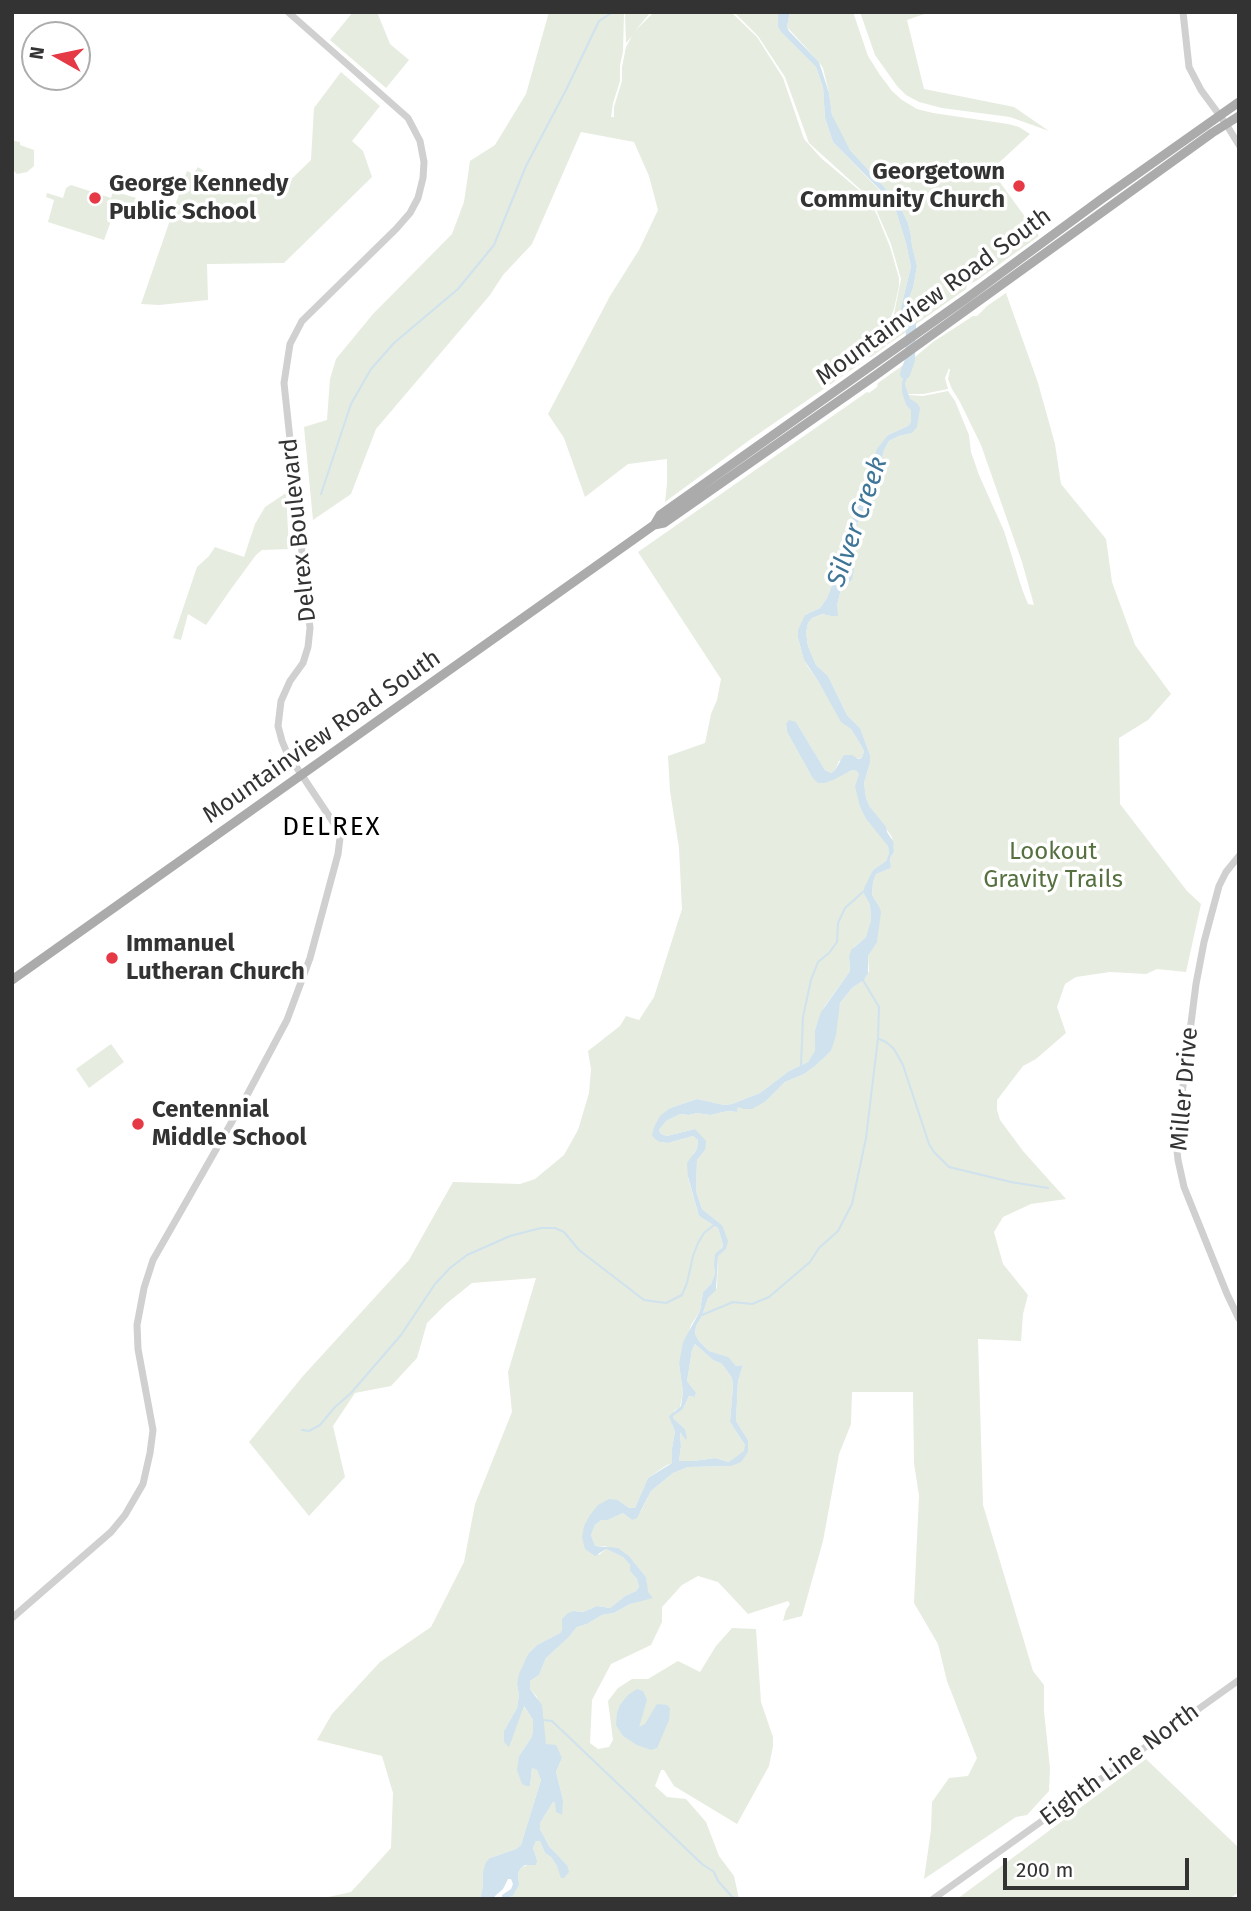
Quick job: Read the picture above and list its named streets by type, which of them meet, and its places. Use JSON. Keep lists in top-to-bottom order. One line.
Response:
{"streets":{"main road":["Mountainview Road South"],"street":["Delrex Boulevard","Miller Drive","Eighth Line North"]},"crossings":[["Mountainview Road South","Delrex Boulevard"]],"districts":["DELREX"],"water":["Silver Creek"],"parks":["Lookout Gravity Trails"],"places":["Georgetown Community Church","George Kennedy Public School","Immanuel Lutheran Church","Centennial Middle School"],"scale_bar":"200 m","north":"left"}
